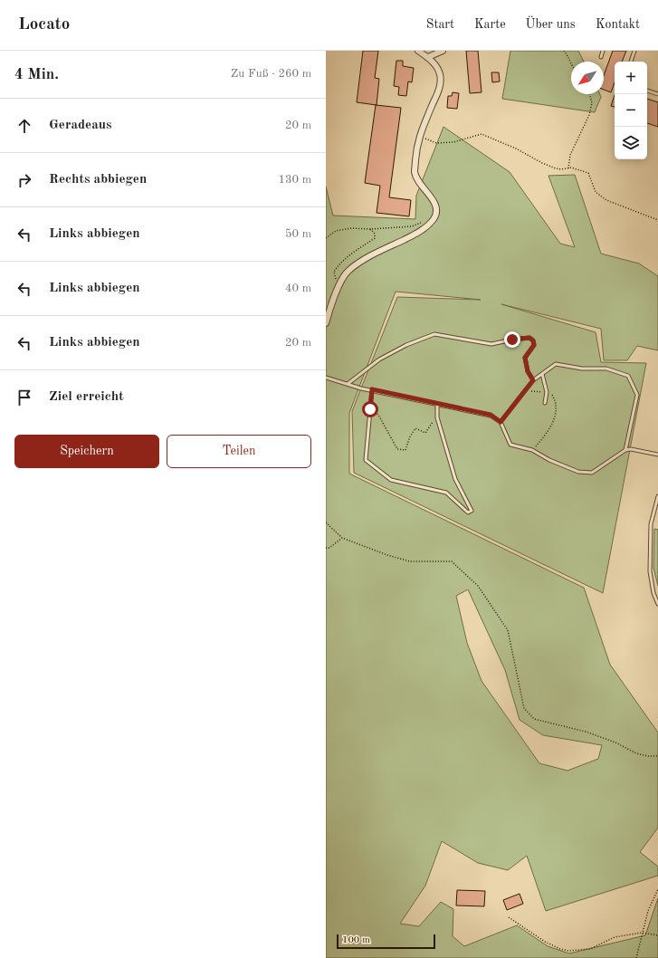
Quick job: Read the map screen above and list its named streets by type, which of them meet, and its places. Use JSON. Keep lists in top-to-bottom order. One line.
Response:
{"scale_bar":"100 m","north":"bottom left","page":{"header":"Locato","nav":["Start","Karte","Über uns","Kontakt"],"heading":["4 Min.","Zu Fuß · 260 m"],"map_buttons":["+","−"],"list":[["Geradeaus","20 m"],["Rechts abbiegen","130 m"],["Links abbiegen","50 m"],["Links abbiegen","40 m"],["Links abbiegen","20 m"],"Ziel erreicht"],"buttons":["Speichern","Teilen"],"scale":"100 m"}}
